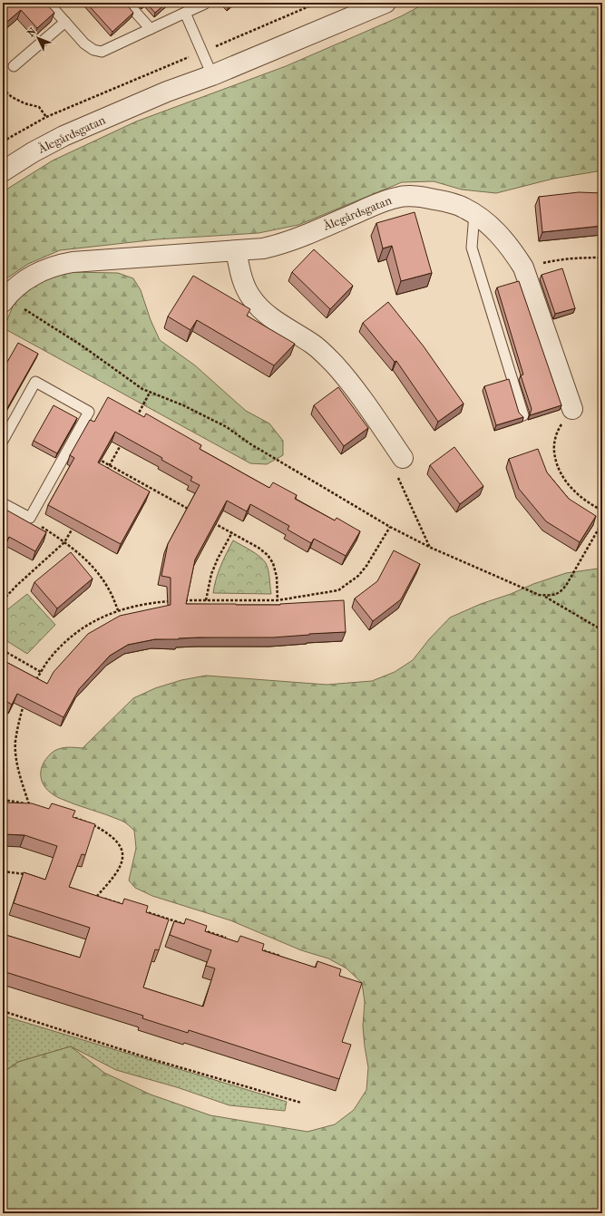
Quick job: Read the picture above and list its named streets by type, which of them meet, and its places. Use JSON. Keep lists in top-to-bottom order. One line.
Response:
{"streets":{"street":["Ålegårdsgatan"]},"north":"top left"}
